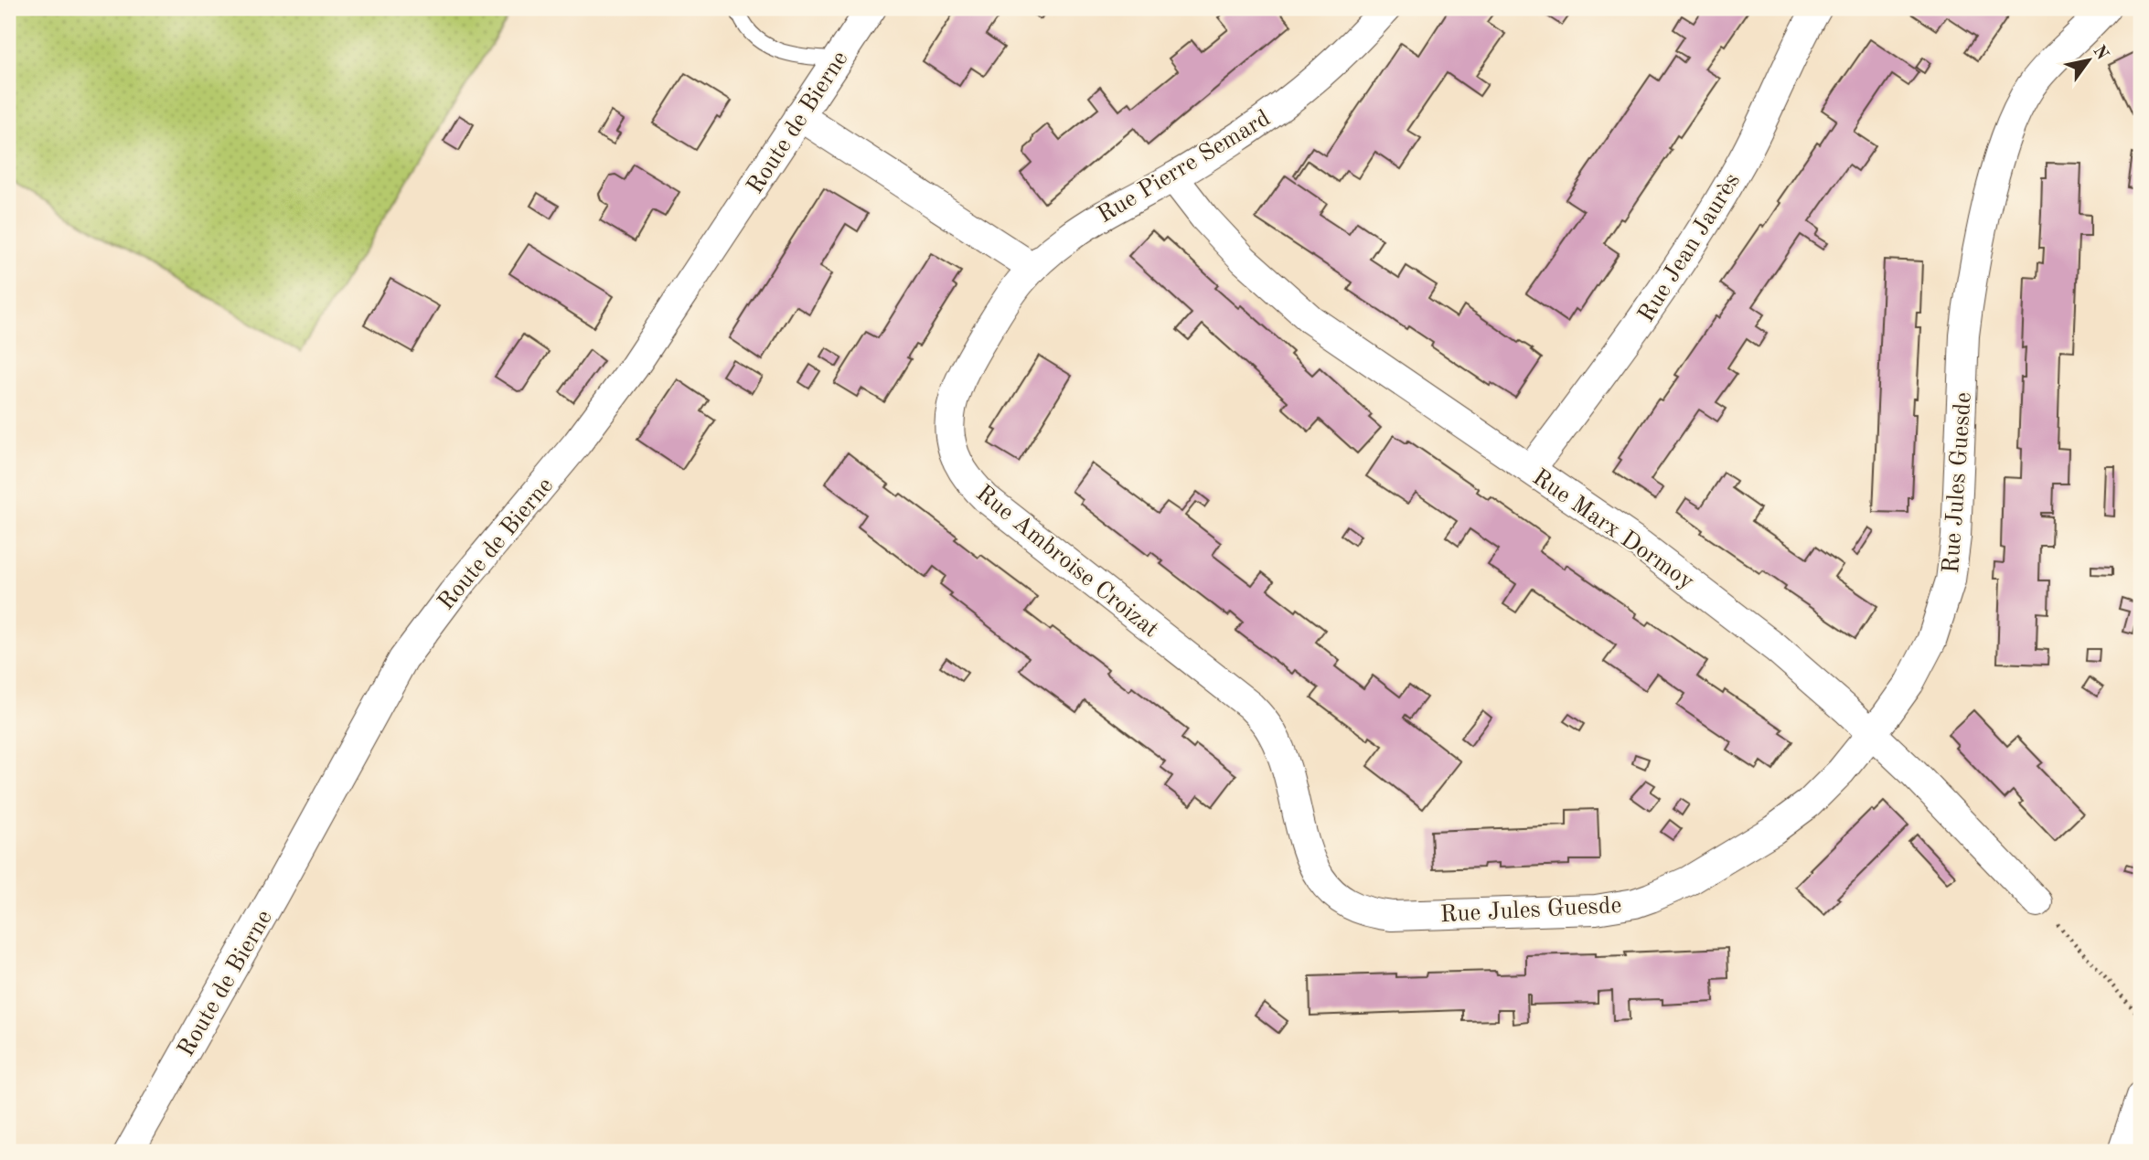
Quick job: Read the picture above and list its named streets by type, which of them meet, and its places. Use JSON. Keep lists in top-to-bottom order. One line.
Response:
{"streets":{"street":["Route de Bierne","Rue Pierre Semard","Rue Jean Jaurès","Rue Jules Guesde","Rue Marx Dormoy","Rue Ambroise Croizat"]},"crossings":[["Rue Pierre Semard","Rue Marx Dormoy"],["Rue Pierre Semard","Rue Ambroise Croizat"],["Rue Jean Jaurès","Rue Marx Dormoy"],["Rue Jules Guesde","Rue Marx Dormoy"],["Rue Jules Guesde","Rue Ambroise Croizat"]],"north":"top right"}
